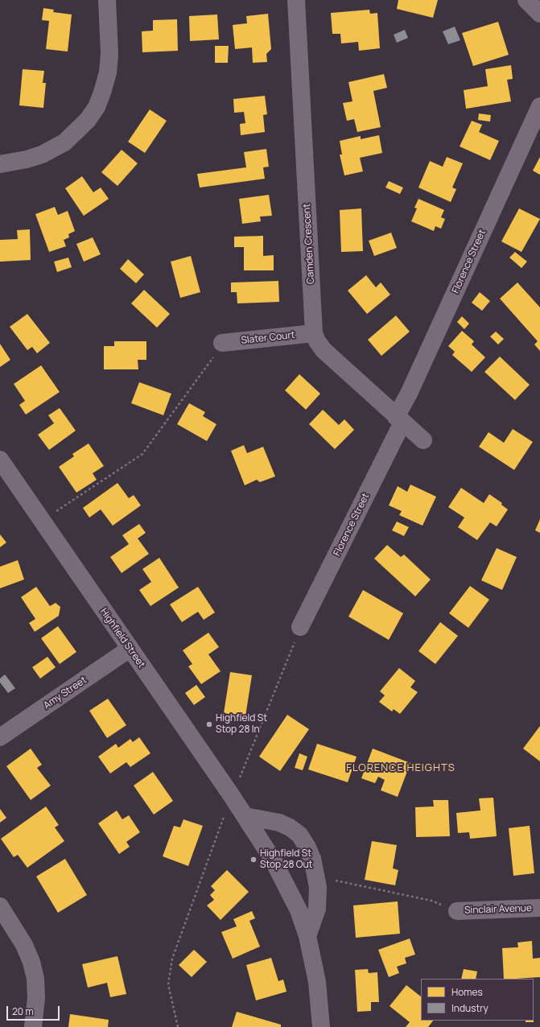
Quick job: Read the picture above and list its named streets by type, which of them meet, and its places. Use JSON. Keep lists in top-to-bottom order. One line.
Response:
{"streets":{"street":["Camden Crescent","Florence Street","Slater Court","Highfield Street","Amy Street","Sinclair Avenue"]},"crossings":[["Camden Crescent","Florence Street"],["Camden Crescent","Slater Court"],["Highfield Street","Amy Street"]],"districts":["FLORENCE HEIGHTS"],"places":["Highfield St Stop 28 In","Highfield St Stop 28 Out"],"legend":["Homes","Industry"],"scale_bar":"20 m"}
